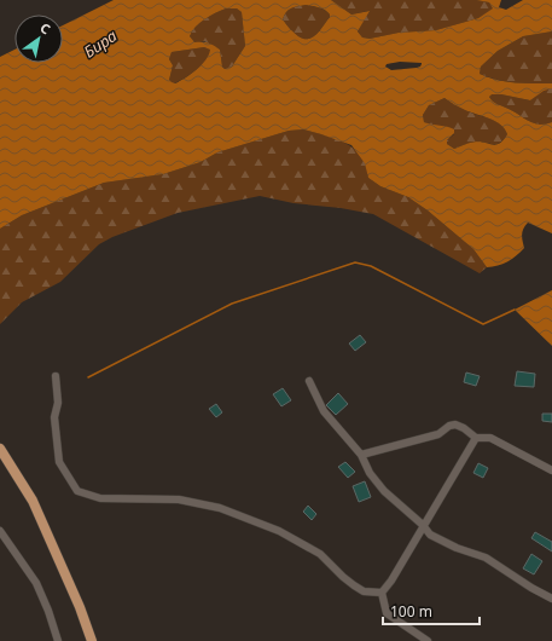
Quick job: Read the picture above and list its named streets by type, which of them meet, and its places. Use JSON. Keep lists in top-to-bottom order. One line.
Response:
{"water":["Бира"],"scale_bar":"100 m","north":"top right"}
